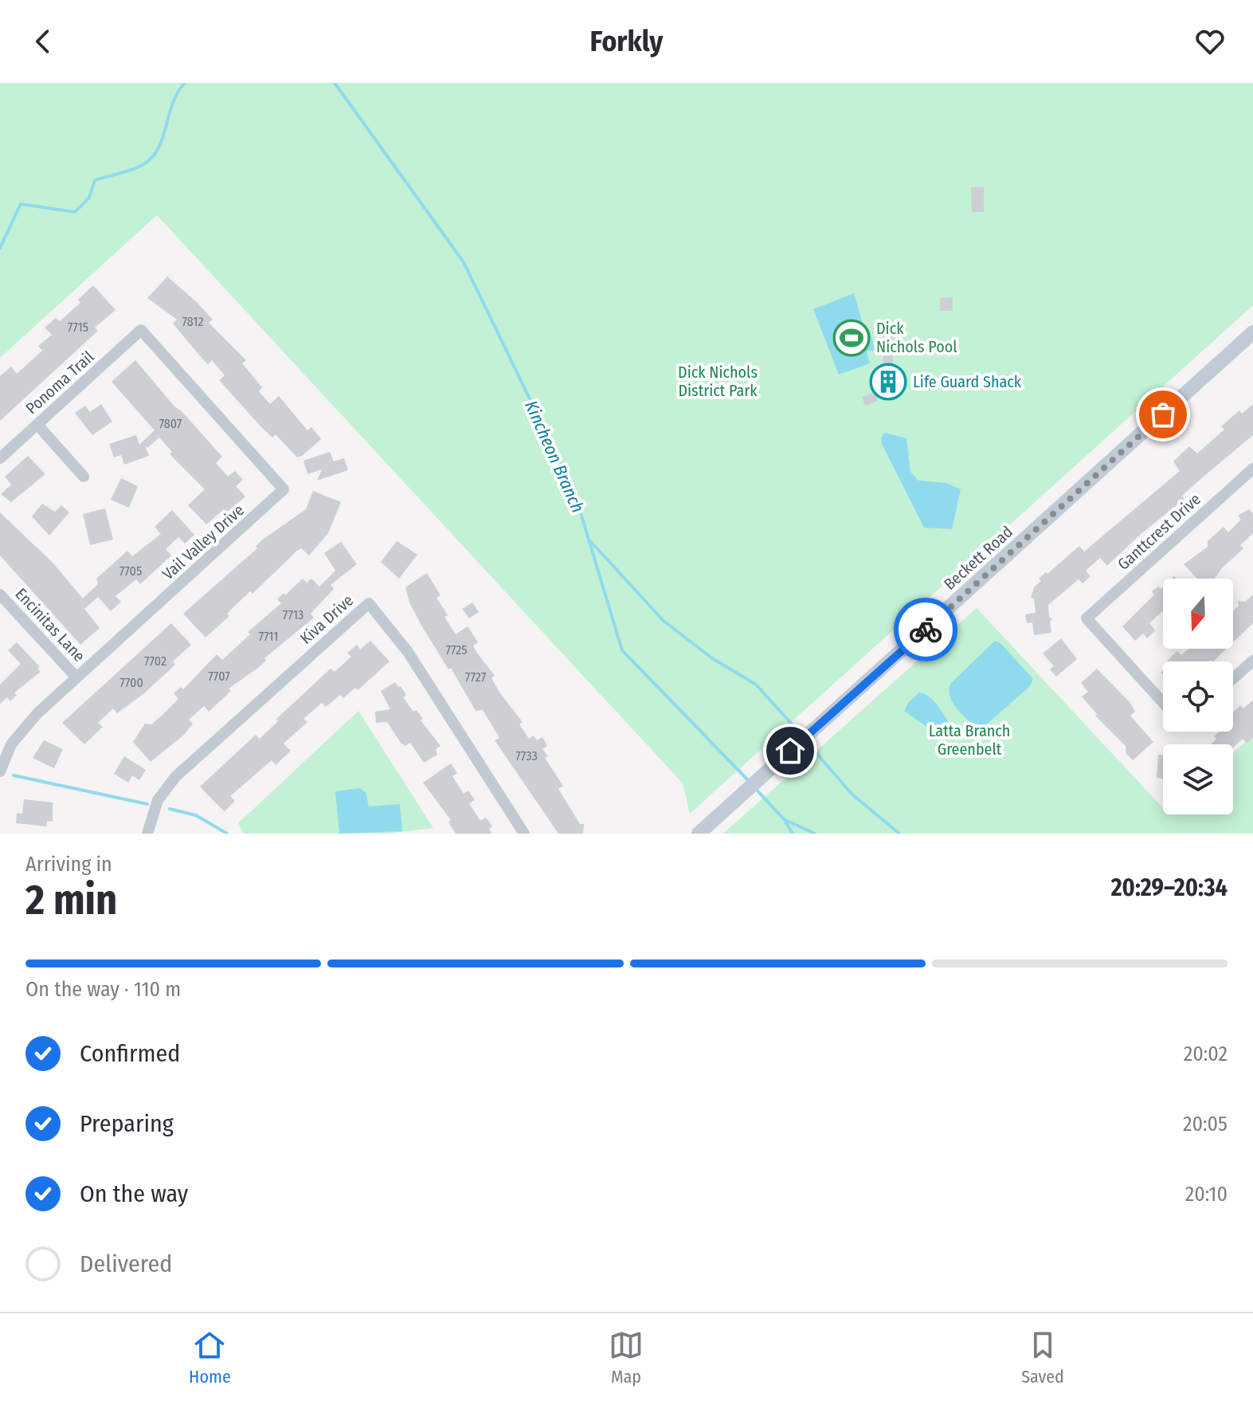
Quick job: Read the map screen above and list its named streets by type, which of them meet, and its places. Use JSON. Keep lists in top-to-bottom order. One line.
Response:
{"streets":{"street":["Ponoma Trail","Ganttcrest Drive","Vail Valley Drive","Beckett Road","Kiva Drive","Encinitas Lane"]},"crossings":[["Ponoma Trail","Vail Valley Drive"],["Vail Valley Drive","Encinitas Lane"]],"water":["Kincheon Branch"],"parks":["Dick Nichols District Park","Latta Branch Greenbelt"],"places":{"sports":["Dick Nichols Pool"],"building":["Life Guard Shack"]},"house_numbers":["7812","7715","7807","7705","7713","7711","7725","7702","7707","7727","7700","7733"],"north":"bottom","page":{"header":"Forkly","heading":["2 min","Arriving in","20:29–20:34"],"bar":"On the way · 110 m","list":[["Confirmed","20:02"],["Preparing","20:05"],["On the way","20:10"],"Delivered"],"tabs":["Home","Map","Saved"]}}
